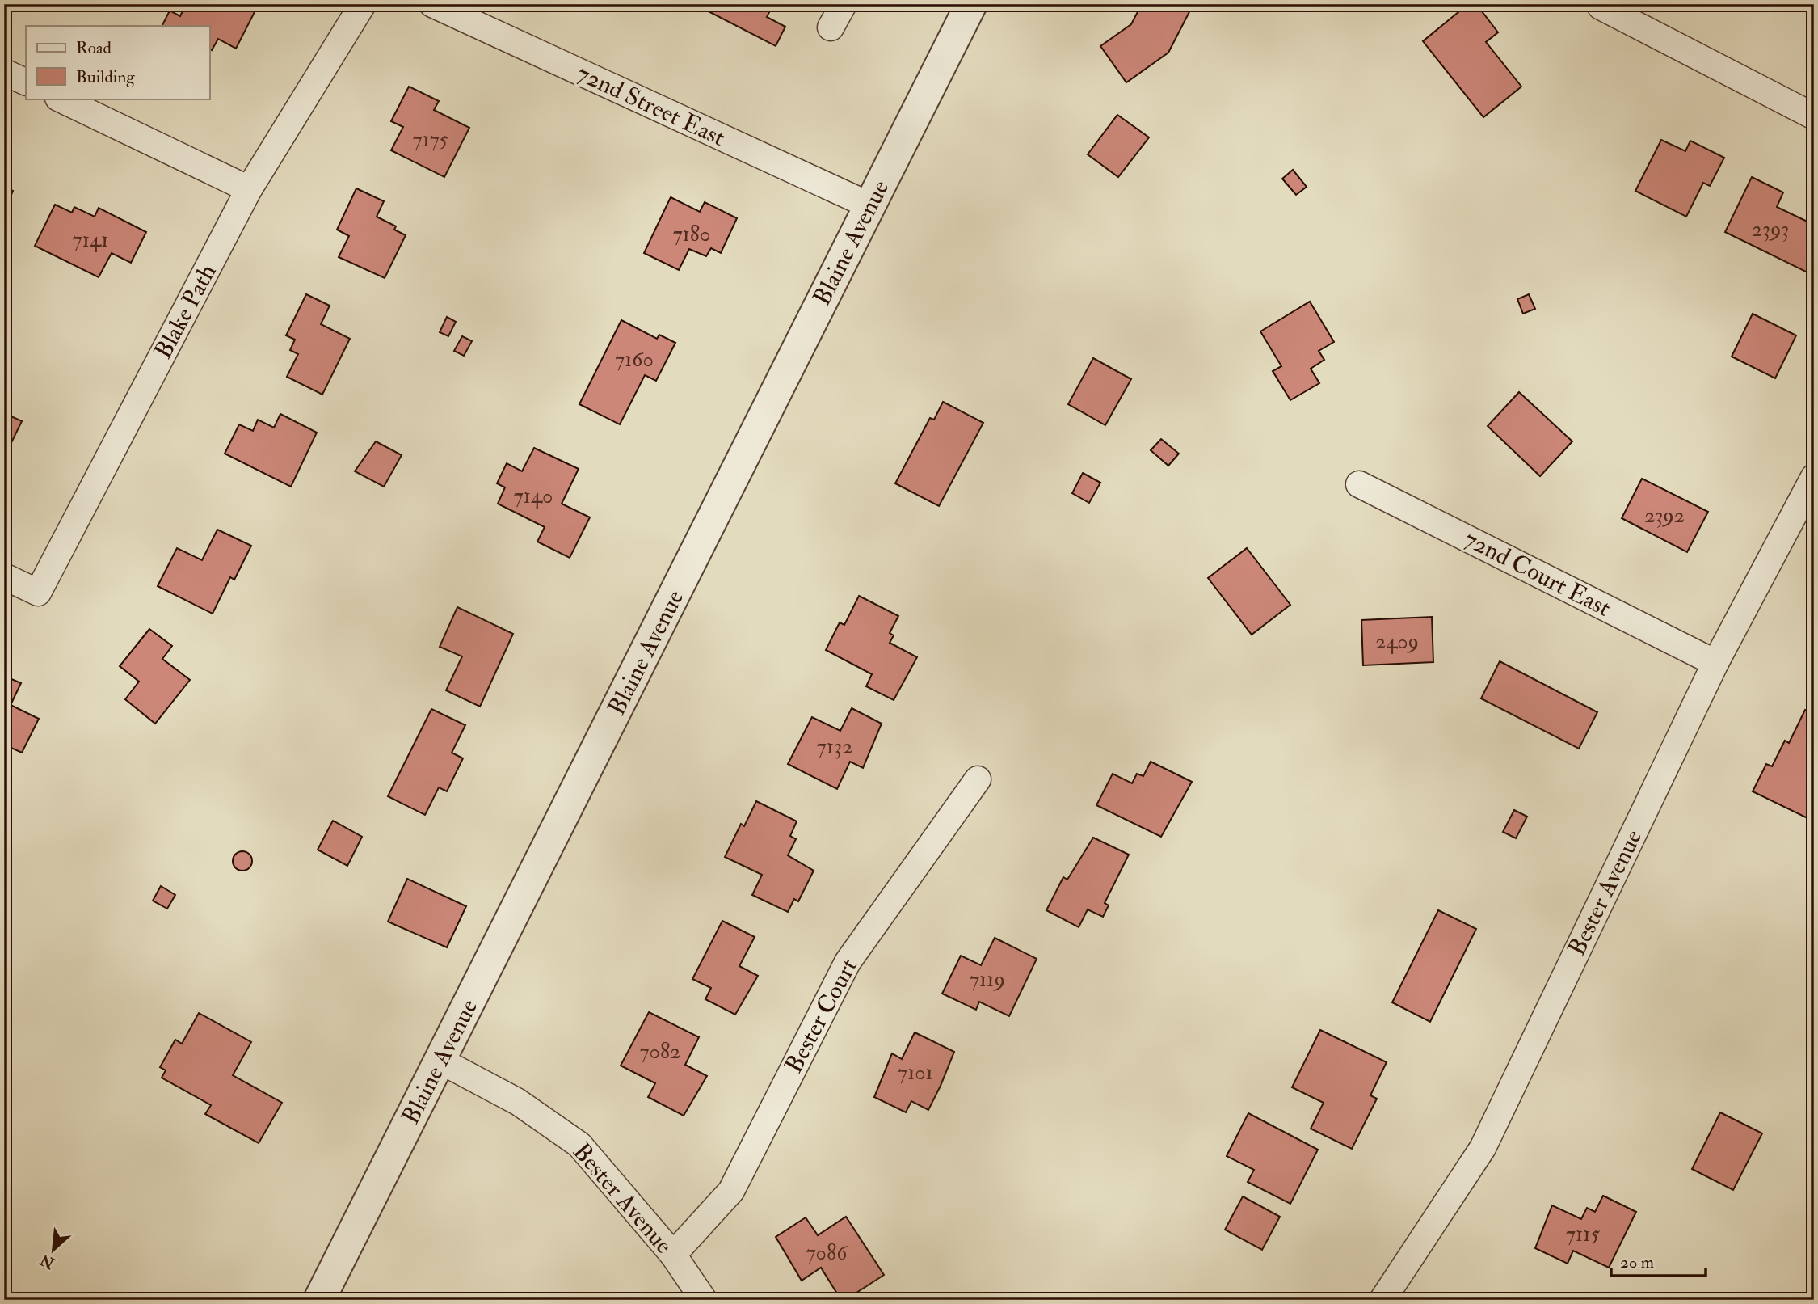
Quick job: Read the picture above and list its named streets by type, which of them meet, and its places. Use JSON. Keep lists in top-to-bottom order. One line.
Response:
{"streets":{"street":["72nd Street East","Blaine Avenue","Blake Path","72nd Court East","Bester Avenue","Bester Court"]},"crossings":[["72nd Street East","Blaine Avenue"],["Blaine Avenue","Bester Avenue"],["72nd Court East","Bester Avenue"],["Bester Avenue","Bester Court"]],"house_numbers":["7175","2393","7180","7141","7160","7140","2392","2409","7132","7119","7082","7101","7115","7086"],"legend":["Road","Building"],"scale_bar":"20 m","north":"bottom left"}
